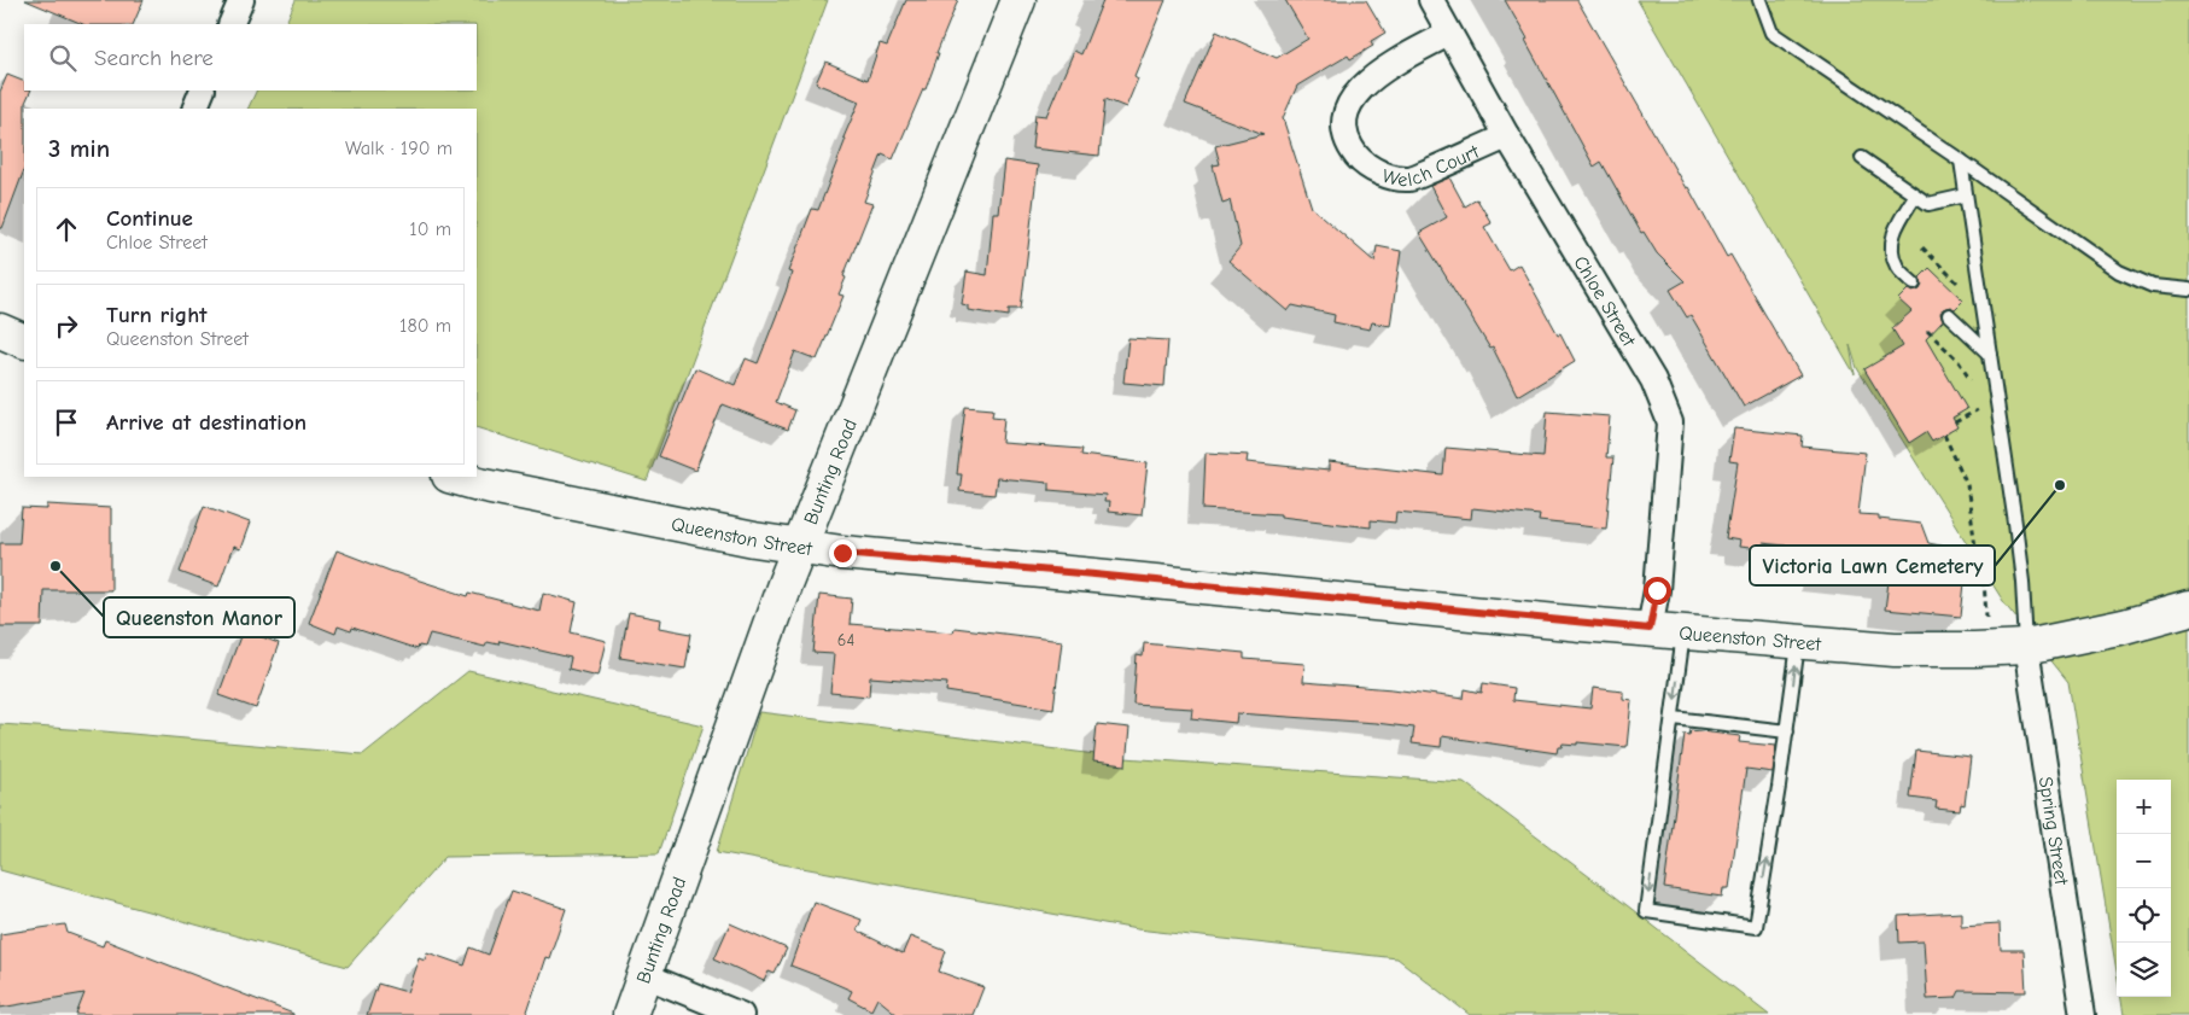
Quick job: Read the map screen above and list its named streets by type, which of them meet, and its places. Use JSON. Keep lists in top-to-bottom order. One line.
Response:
{"streets":{"main road":["Bunting Road","Queenston Street"],"street":["Welch Court","Chloe Street","Spring Street"]},"crossings":[["Welch Court","Chloe Street"],["Chloe Street","Queenston Street"],["Bunting Road","Queenston Street"],["Queenston Street","Spring Street"]],"places":["Victoria Lawn Cemetery","Queenston Manor"],"house_numbers":["64"],"page":{"search":"Search here","heading":["3 min","Walk · 190 m"],"list":[["Continue","Chloe Street","10 m"],["Turn right","Queenston Street","180 m"],"Arrive at destination"],"map_buttons":["+","−"]}}
